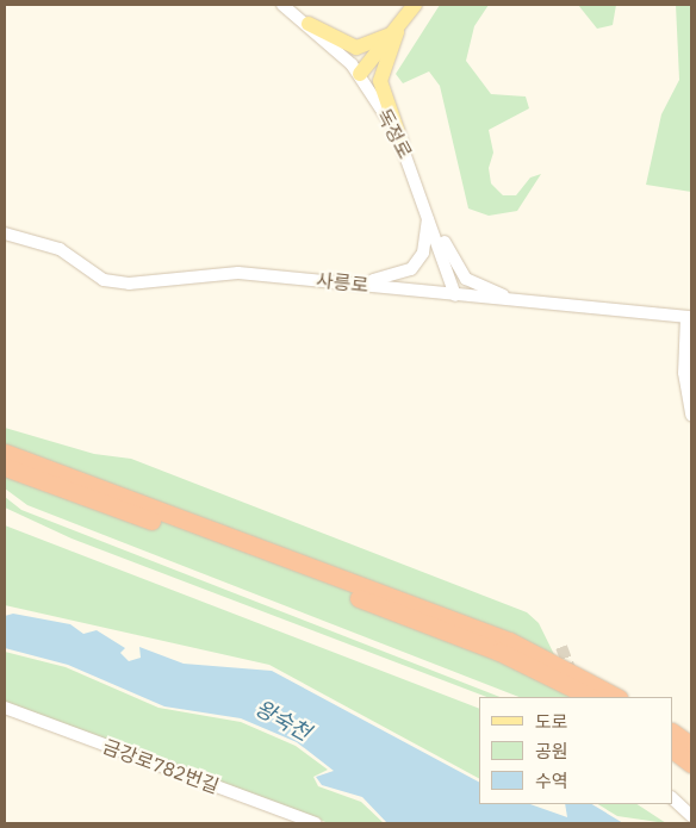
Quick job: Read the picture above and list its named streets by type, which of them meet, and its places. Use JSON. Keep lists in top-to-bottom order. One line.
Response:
{"streets":{"street":["독정로","사릉로","금강로782번길"]},"crossings":[["독정로","사릉로"]],"water":["왕숙천"],"legend":["도로","공원","수역"]}
